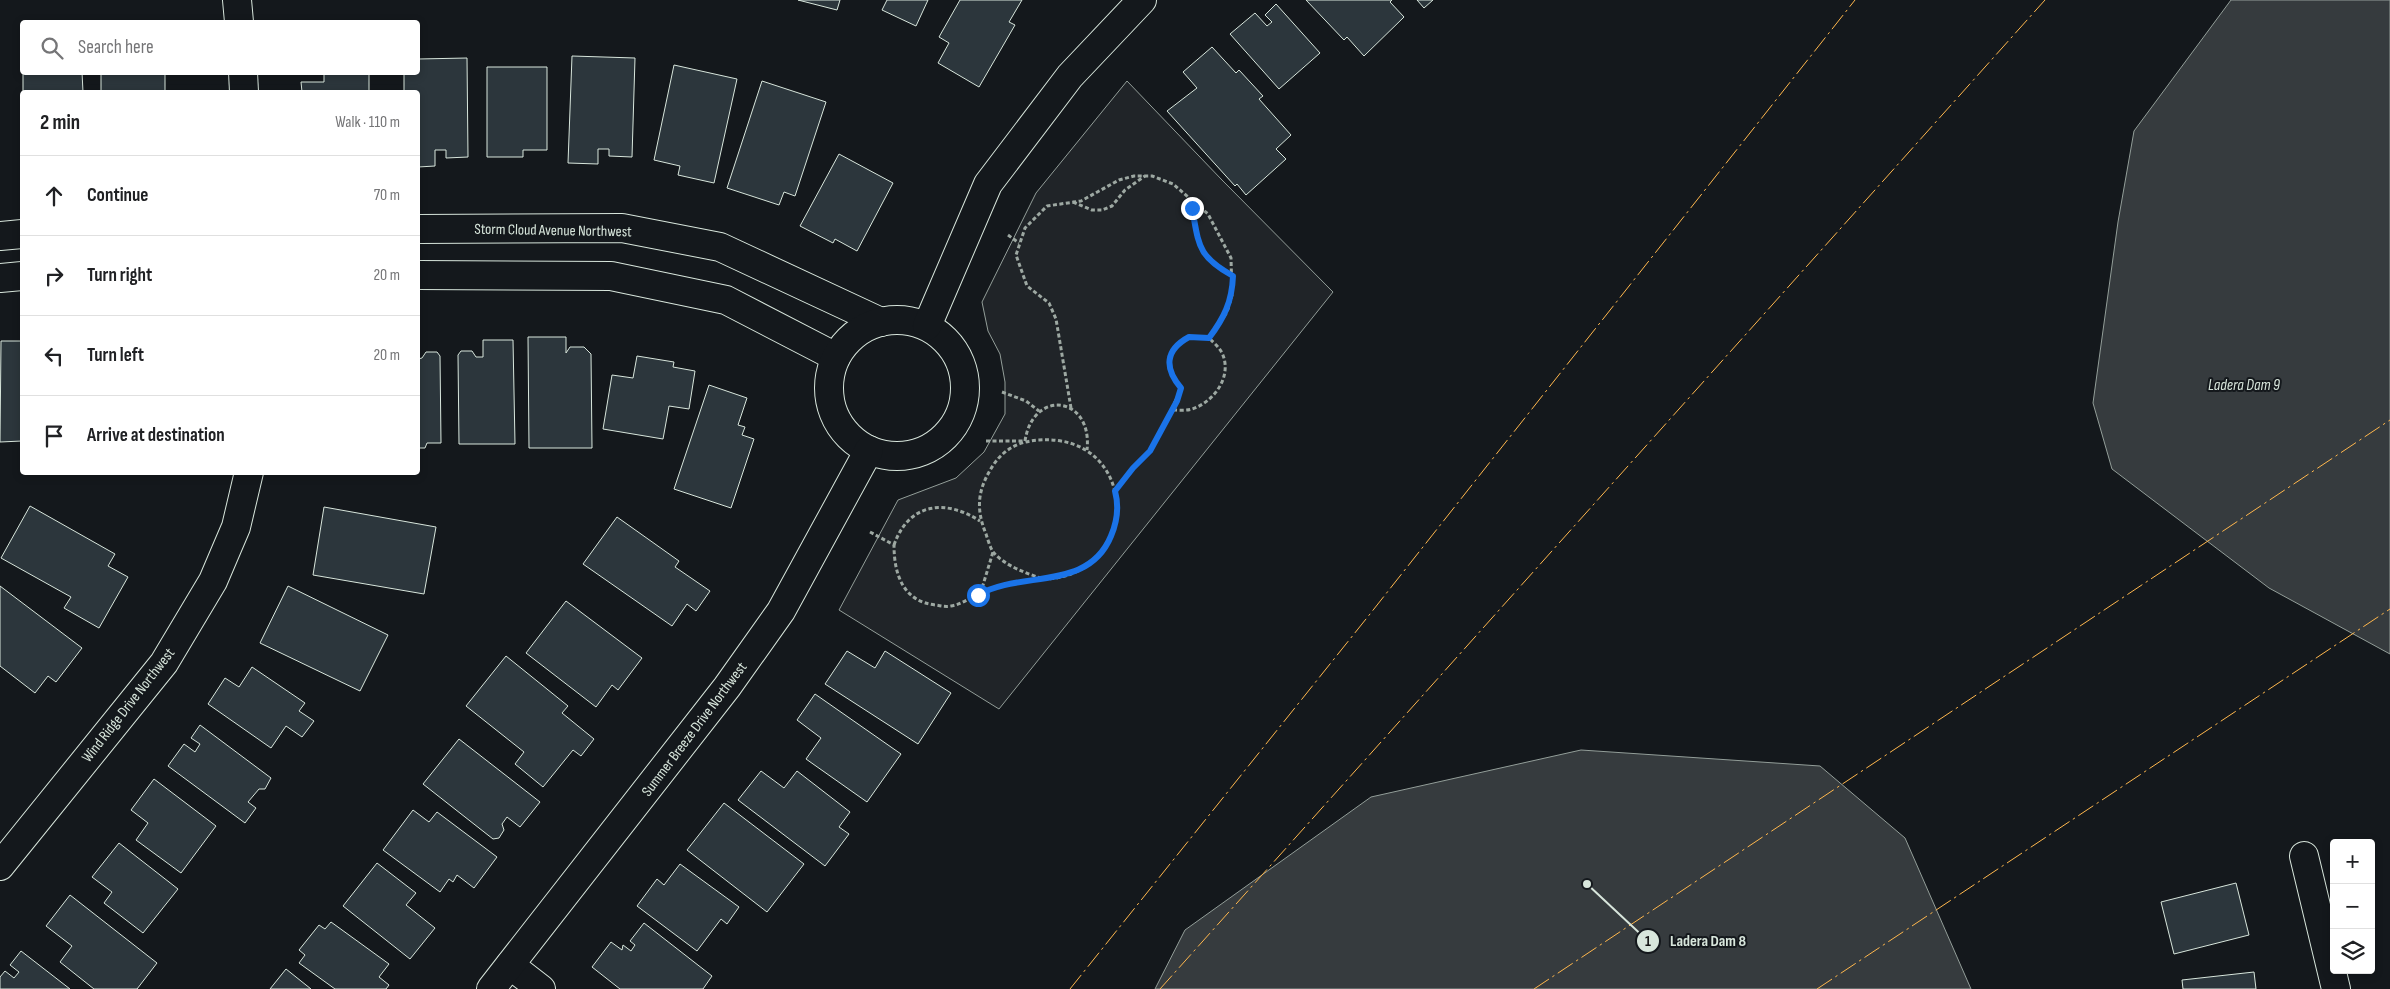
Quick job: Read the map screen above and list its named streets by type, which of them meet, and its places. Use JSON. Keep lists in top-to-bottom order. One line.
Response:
{"streets":{"street":["Storm Cloud Avenue Northwest","Wind Ridge Drive Northwest","Summer Breeze Drive Northwest"]},"crossings":[["Storm Cloud Avenue Northwest","Summer Breeze Drive Northwest"]],"water":["Ladera Dam 9"],"places":["Ladera Dam 8"],"page":{"search":"Search here","heading":["2 min","Walk · 110 m"],"list":[["Continue","70 m"],["Turn right","20 m"],["Turn left","20 m"],"Arrive at destination"],"map_buttons":["+","−"]}}
